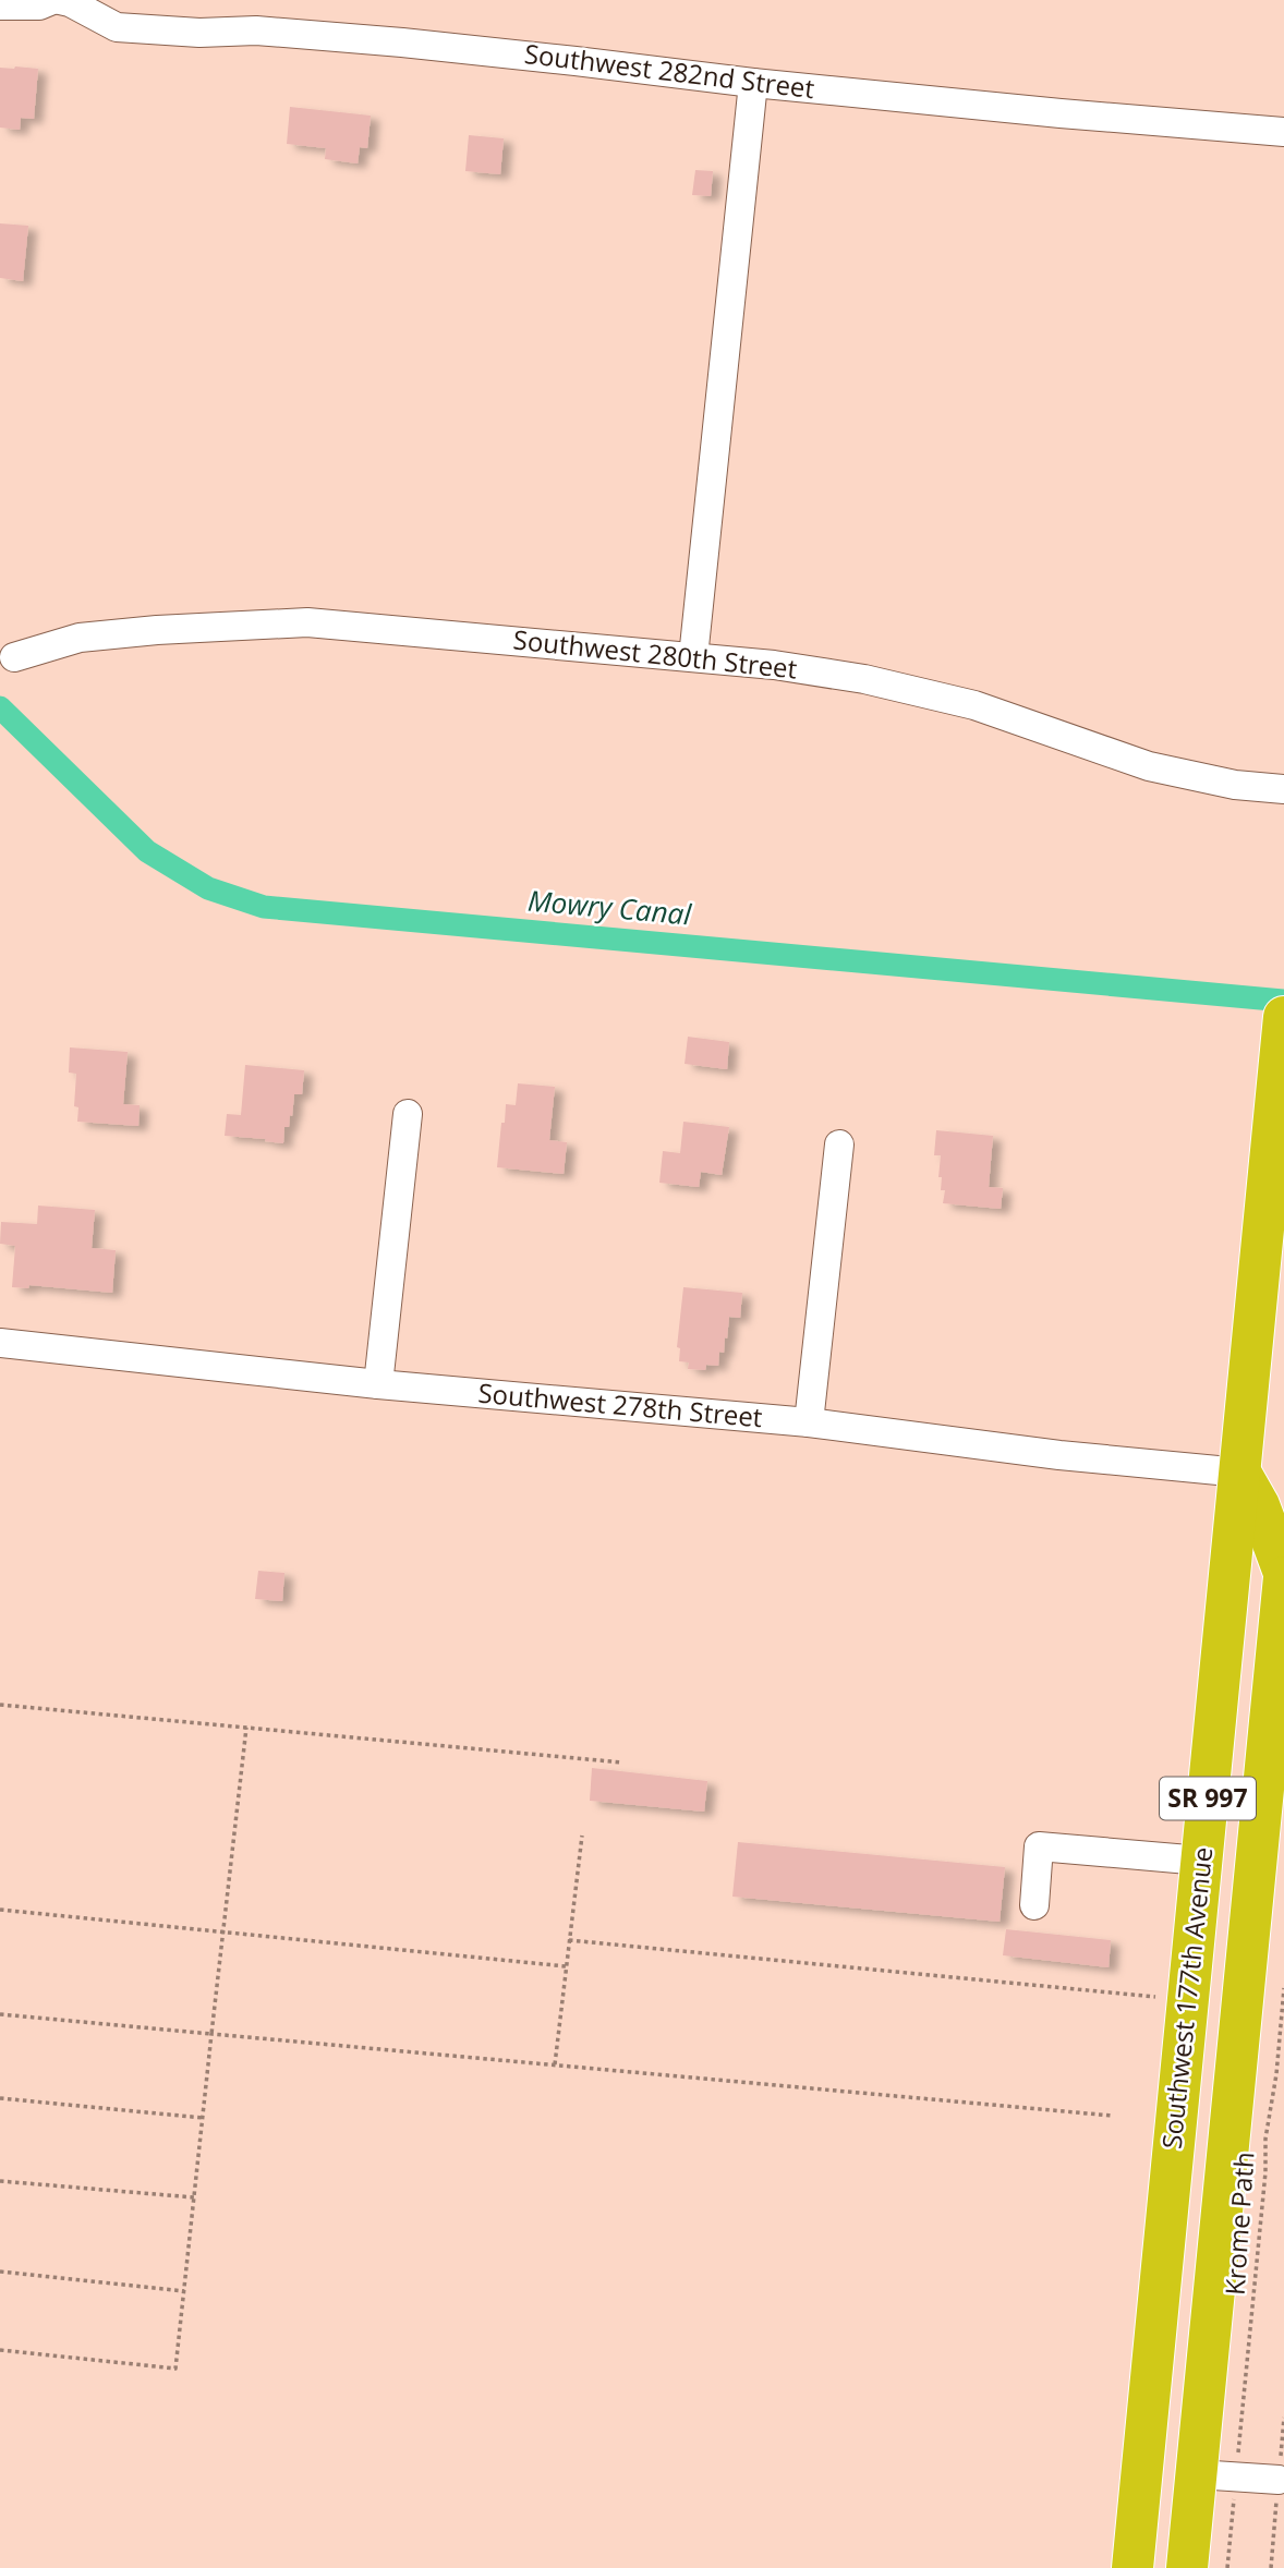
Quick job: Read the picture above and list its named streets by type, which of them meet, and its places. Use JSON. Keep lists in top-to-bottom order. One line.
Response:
{"streets":{"highway":["SR 997","Southwest 177th Avenue"],"street":["Southwest 282nd Street","Southwest 280th Street","Southwest 278th Street"],"path":["Krome Path"]},"crossings":[["Southwest 278th Street","Southwest 177th Avenue"]],"water":["Mowry Canal"]}
